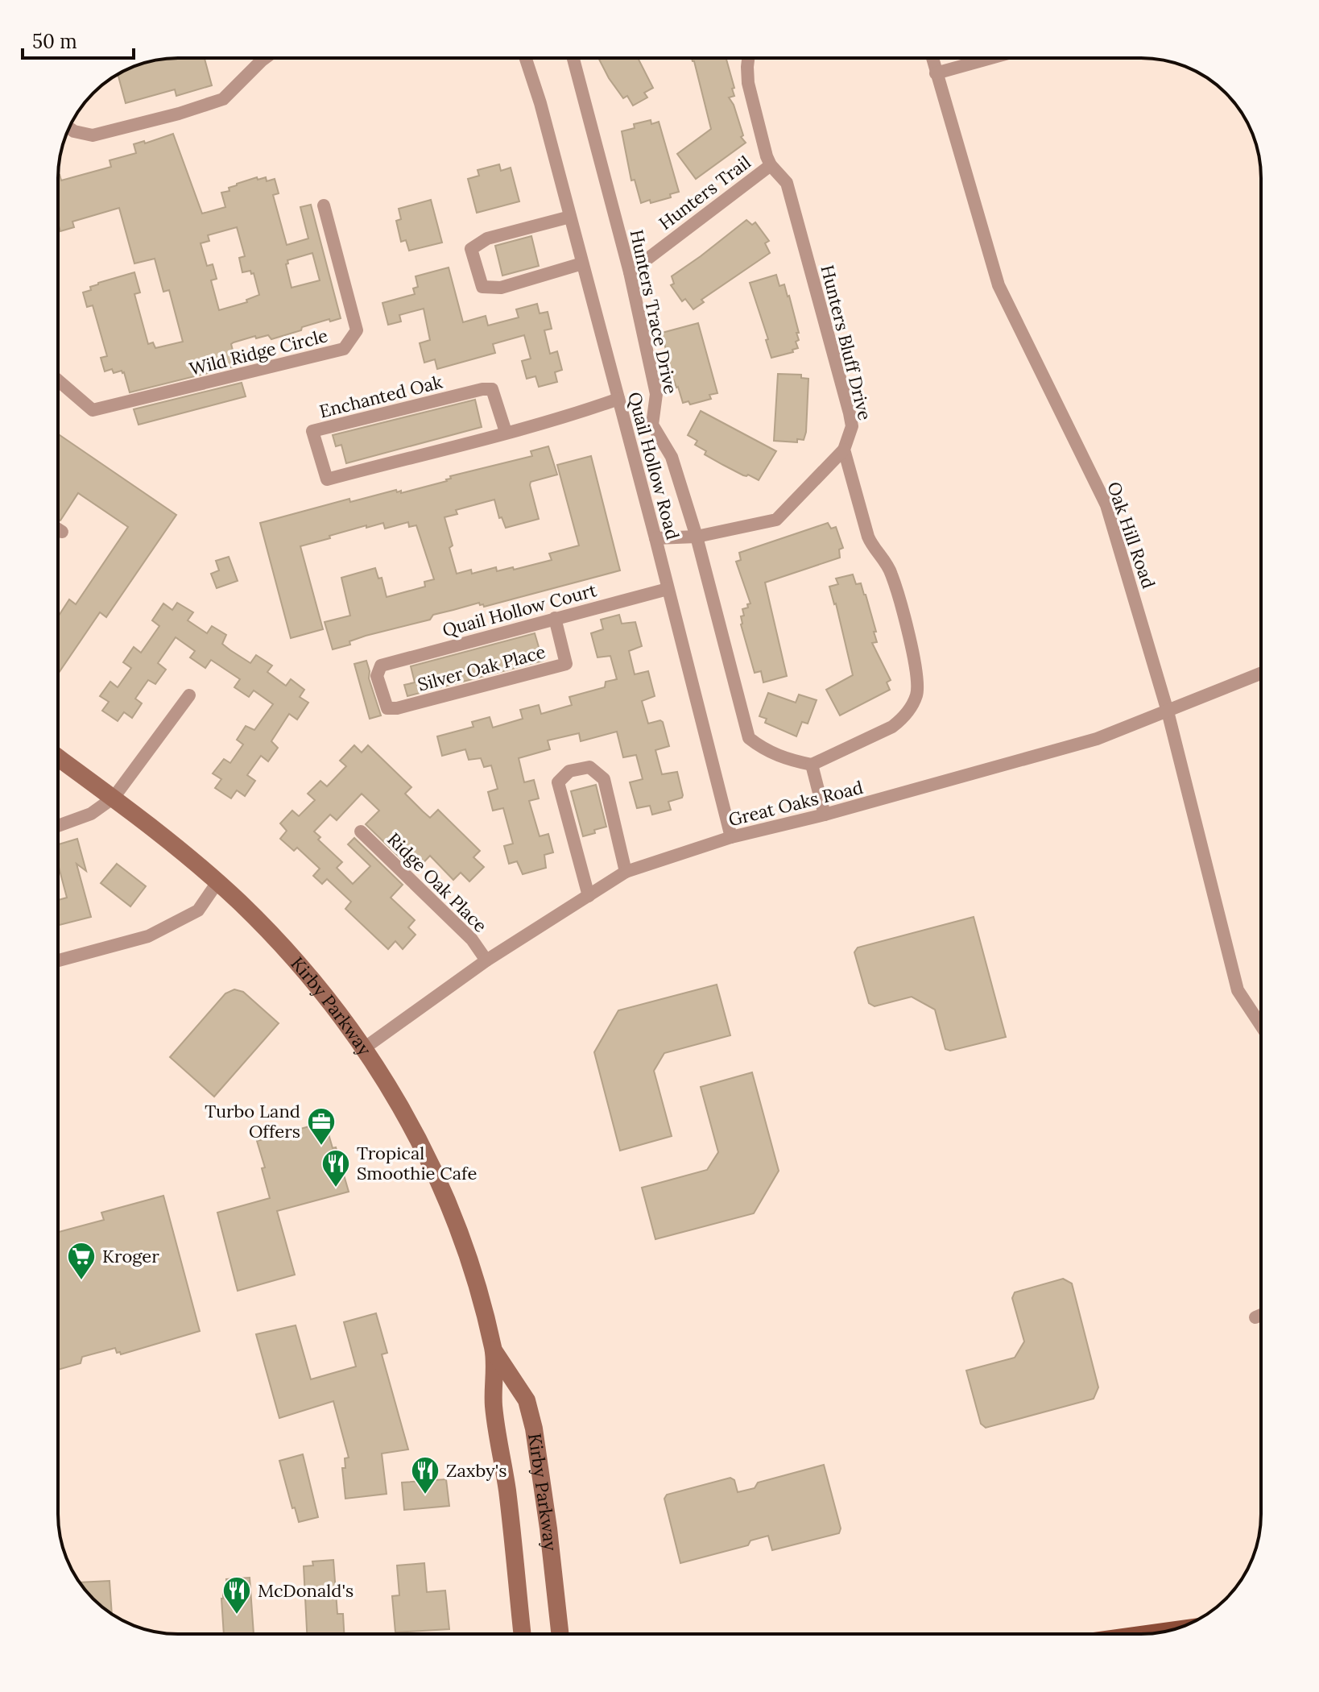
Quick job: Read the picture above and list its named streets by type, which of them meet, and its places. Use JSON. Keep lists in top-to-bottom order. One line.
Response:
{"streets":{"main road":["Kirby Parkway"],"street":["Hunters Trail","Hunters Trace Drive","Hunters Bluff Drive","Wild Ridge Circle","Enchanted Oak","Quail Hollow Road","Oak Hill Road","Quail Hollow Court","Silver Oak Place","Great Oaks Road","Ridge Oak Place"]},"crossings":[["Hunters Trail","Hunters Trace Drive"],["Hunters Trail","Hunters Bluff Drive"],["Hunters Trace Drive","Hunters Bluff Drive"],["Enchanted Oak","Quail Hollow Road"],["Quail Hollow Road","Quail Hollow Court"],["Quail Hollow Road","Great Oaks Road"],["Oak Hill Road","Great Oaks Road"],["Quail Hollow Court","Silver Oak Place"],["Great Oaks Road","Ridge Oak Place"],["Great Oaks Road","Kirby Parkway"]],"places":{"office":["Turbo Land Offers"],"restaurant":["Tropical Smoothie Cafe","Zaxby's","McDonald's"],"supermarket":["Kroger"]},"scale_bar":"50 m"}
